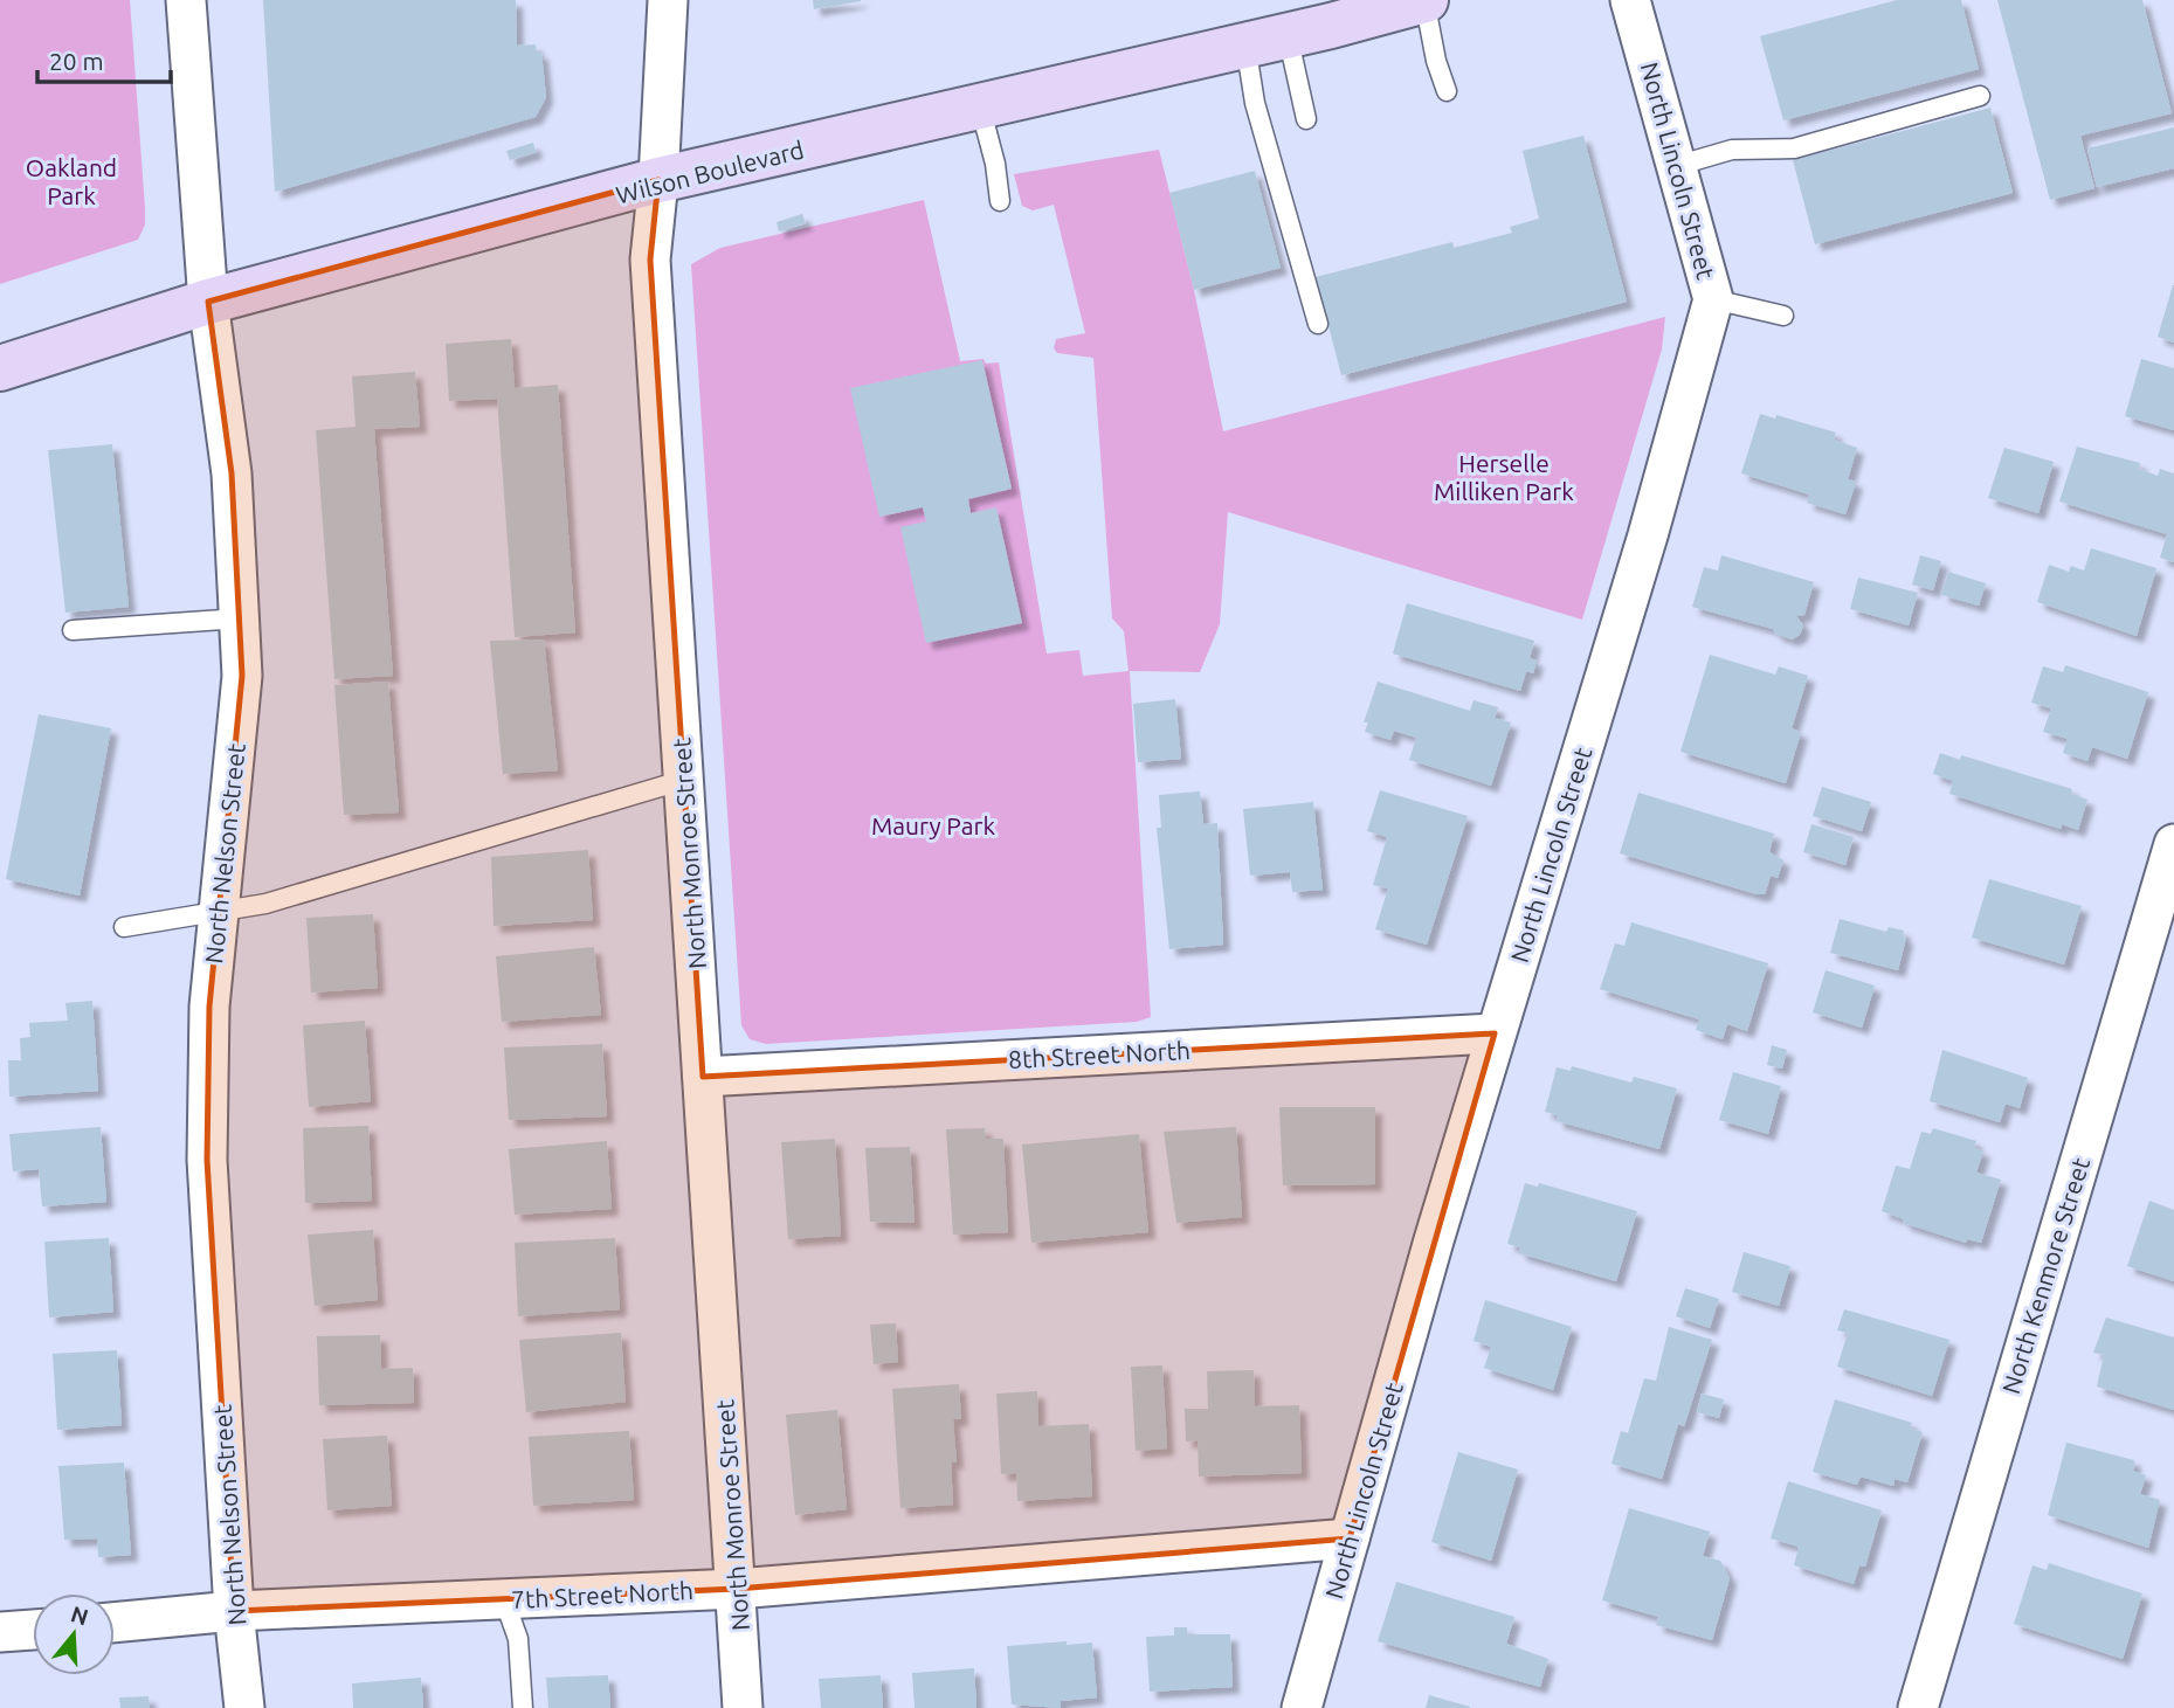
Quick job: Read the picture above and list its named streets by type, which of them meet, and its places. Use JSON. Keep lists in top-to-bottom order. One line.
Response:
{"streets":{"main road":["Wilson Boulevard"],"street":["North Lincoln Street","North Nelson Street","North Monroe Street","8th Street North","North Kenmore Street","7th Street North"]},"crossings":[["North Lincoln Street","8th Street North"],["North Lincoln Street","7th Street North"],["Wilson Boulevard","North Nelson Street"],["Wilson Boulevard","North Monroe Street"],["North Nelson Street","7th Street North"],["North Monroe Street","8th Street North"],["North Monroe Street","7th Street North"]],"parks":["Oakland Park","Herselle Milliken Park","Maury Park"],"scale_bar":"20 m","north":"top"}
